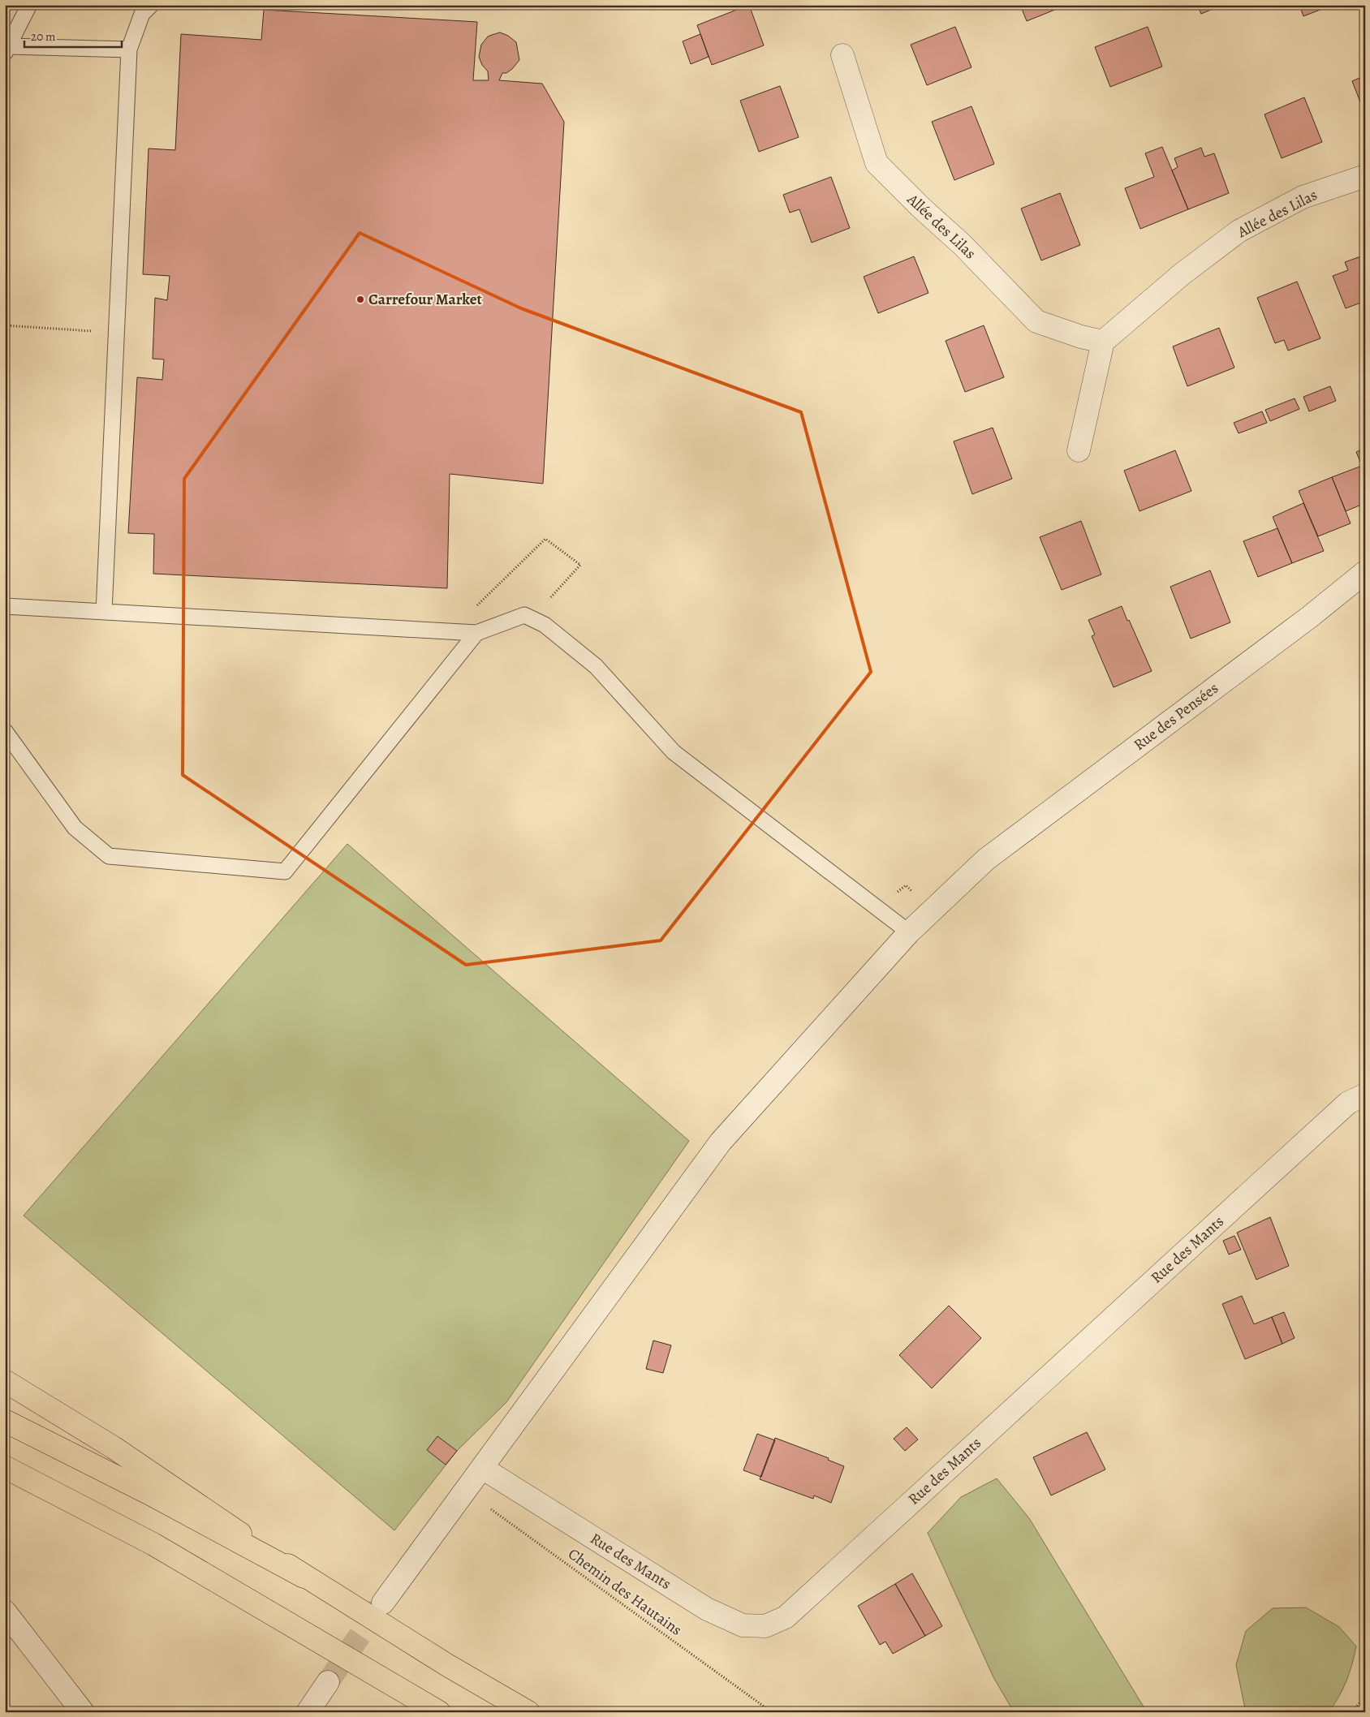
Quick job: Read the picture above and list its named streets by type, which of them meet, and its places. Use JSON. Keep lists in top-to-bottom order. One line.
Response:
{"streets":{"street":["Allée des Lilas","Rue des Pensées","Rue des Mants"],"path":["Chemin des Hautains"]},"crossings":[["Rue des Pensées","Rue des Mants"],["Rue des Pensées","Chemin des Hautains"]],"places":["Carrefour Market"],"scale_bar":"20 m"}
